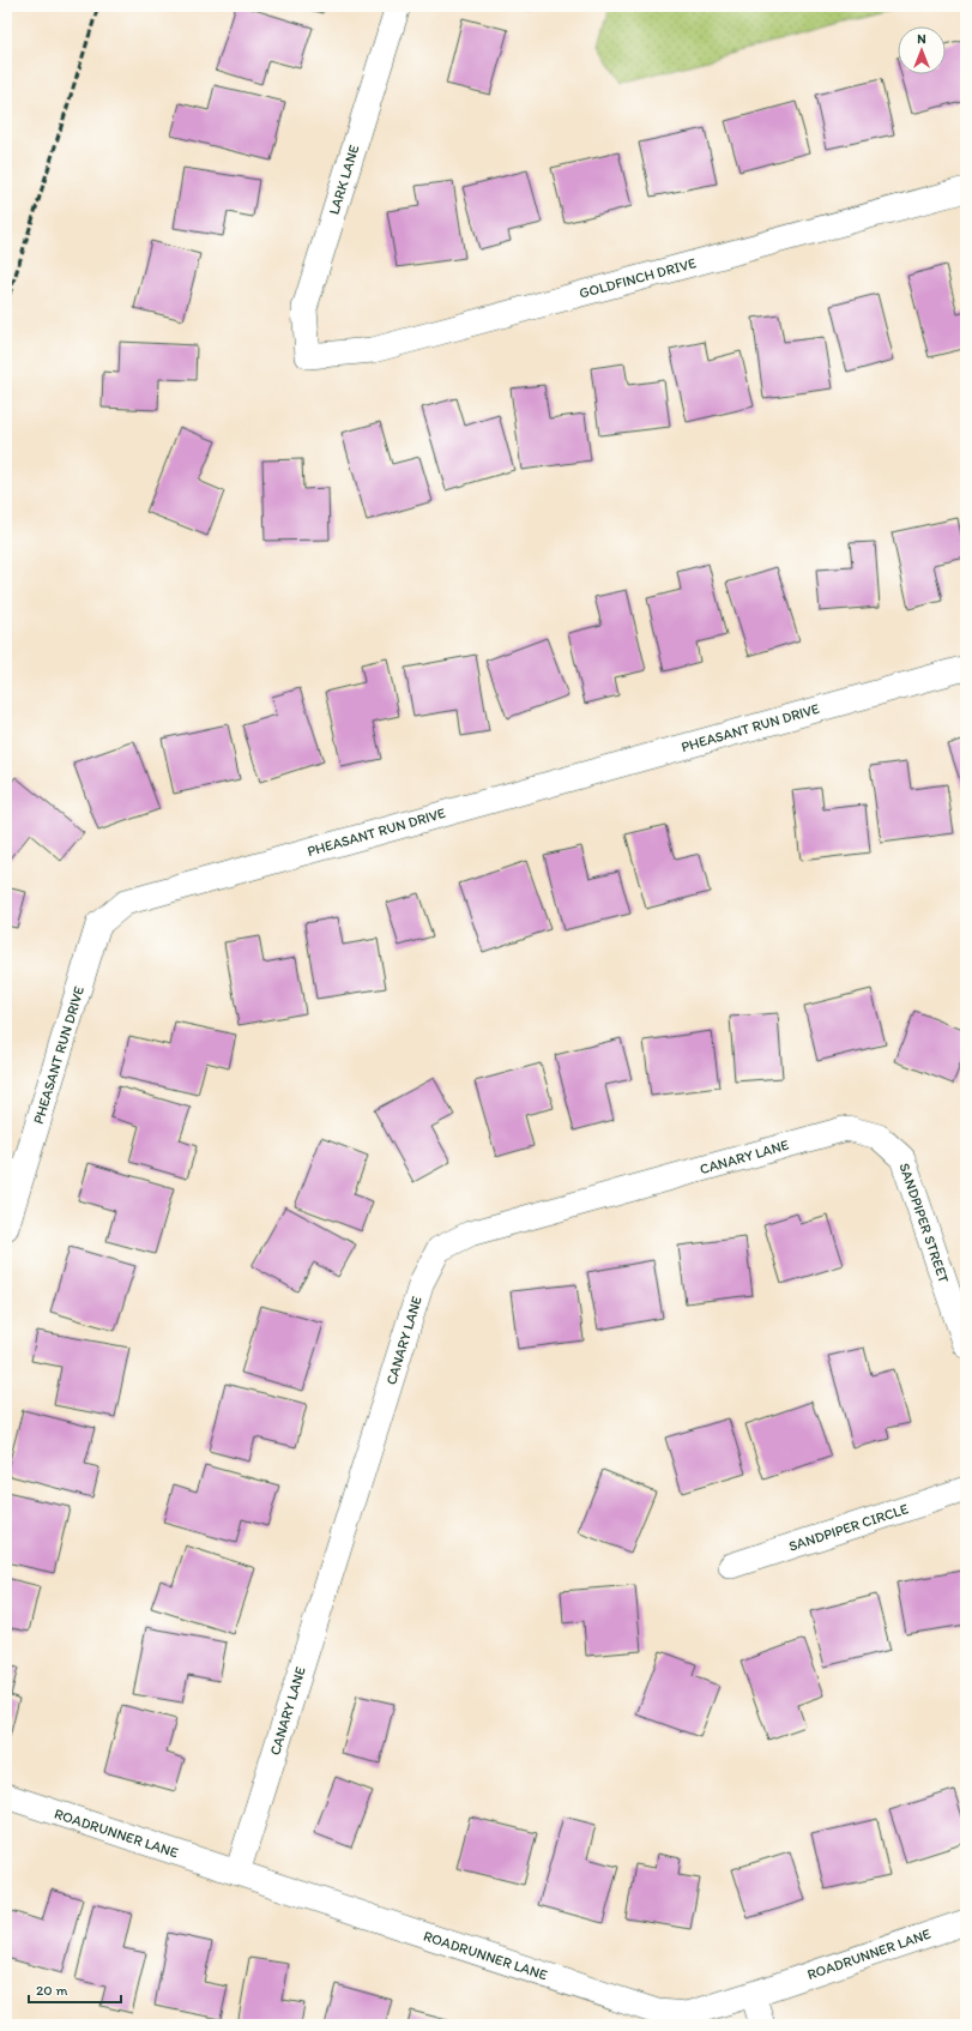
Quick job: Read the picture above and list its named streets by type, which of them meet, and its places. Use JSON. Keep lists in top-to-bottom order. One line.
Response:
{"streets":{"street":["LARK LANE","GOLDFINCH DRIVE","PHEASANT RUN DRIVE","CANARY LANE","SANDPIPER STREET","SANDPIPER CIRCLE","ROADRUNNER LANE"]},"crossings":[["LARK LANE","GOLDFINCH DRIVE"],["CANARY LANE","SANDPIPER STREET"],["CANARY LANE","ROADRUNNER LANE"]],"scale_bar":"20 m","north":"top"}
